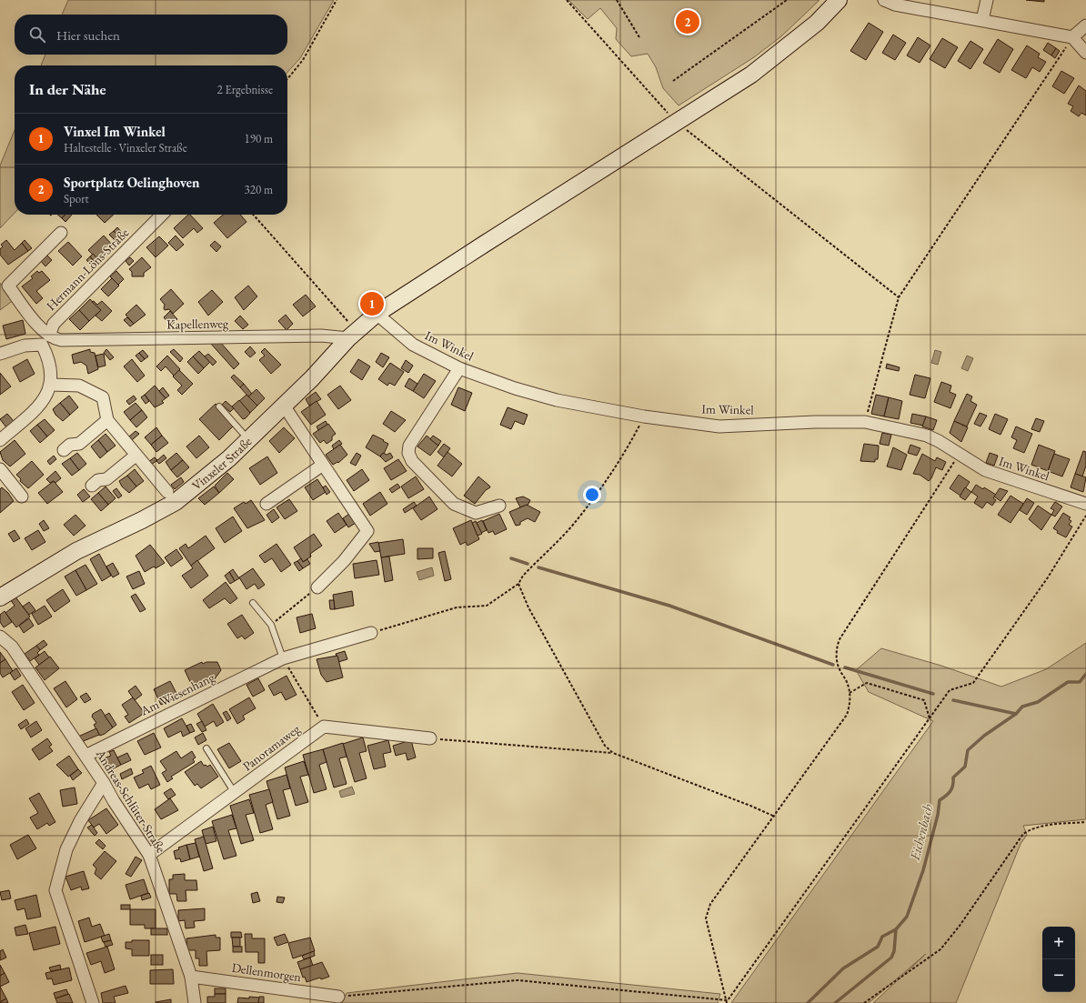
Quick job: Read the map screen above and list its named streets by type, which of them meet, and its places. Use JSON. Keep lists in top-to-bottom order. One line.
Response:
{"streets":{"main road":["Vinxeler Straße"],"street":["Hermann-Löns-Straße","Kapellenweg","Im Winkel","Am Wiesenhang","Panoramaweg","Andreas-Schlüter-Straße","Dellenmorgen"]},"crossings":[["Hermann-Löns-Straße","Kapellenweg"],["Kapellenweg","Vinxeler Straße"],["Im Winkel","Vinxeler Straße"],["Am Wiesenhang","Andreas-Schlüter-Straße"],["Panoramaweg","Andreas-Schlüter-Straße"],["Andreas-Schlüter-Straße","Dellenmorgen"]],"water":["Eichenbach"],"page":{"pins":["2","1"],"search":"Hier suchen","heading":["In der Nähe","2 Ergebnisse"],"list":[{"mark":"1","name":"Vinxel Im Winkel","note":"Haltestelle · Vinxeler Straße","value":"190 m"},{"mark":"2","name":"Sportplatz Oelinghoven","note":"Sport","value":"320 m"}],"map_buttons":["+","−"]}}
